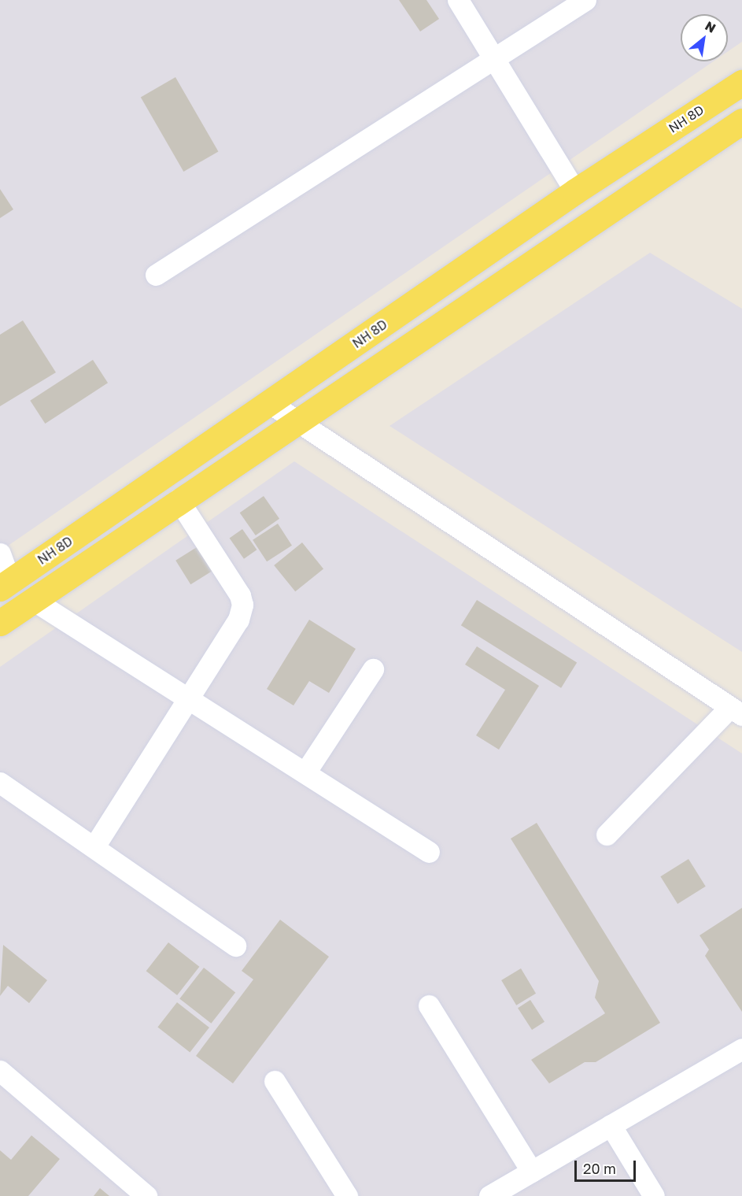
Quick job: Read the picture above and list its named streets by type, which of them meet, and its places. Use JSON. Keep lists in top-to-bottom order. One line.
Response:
{"streets":{"main road":["NH 8D"]},"scale_bar":"20 m","north":"top right"}
